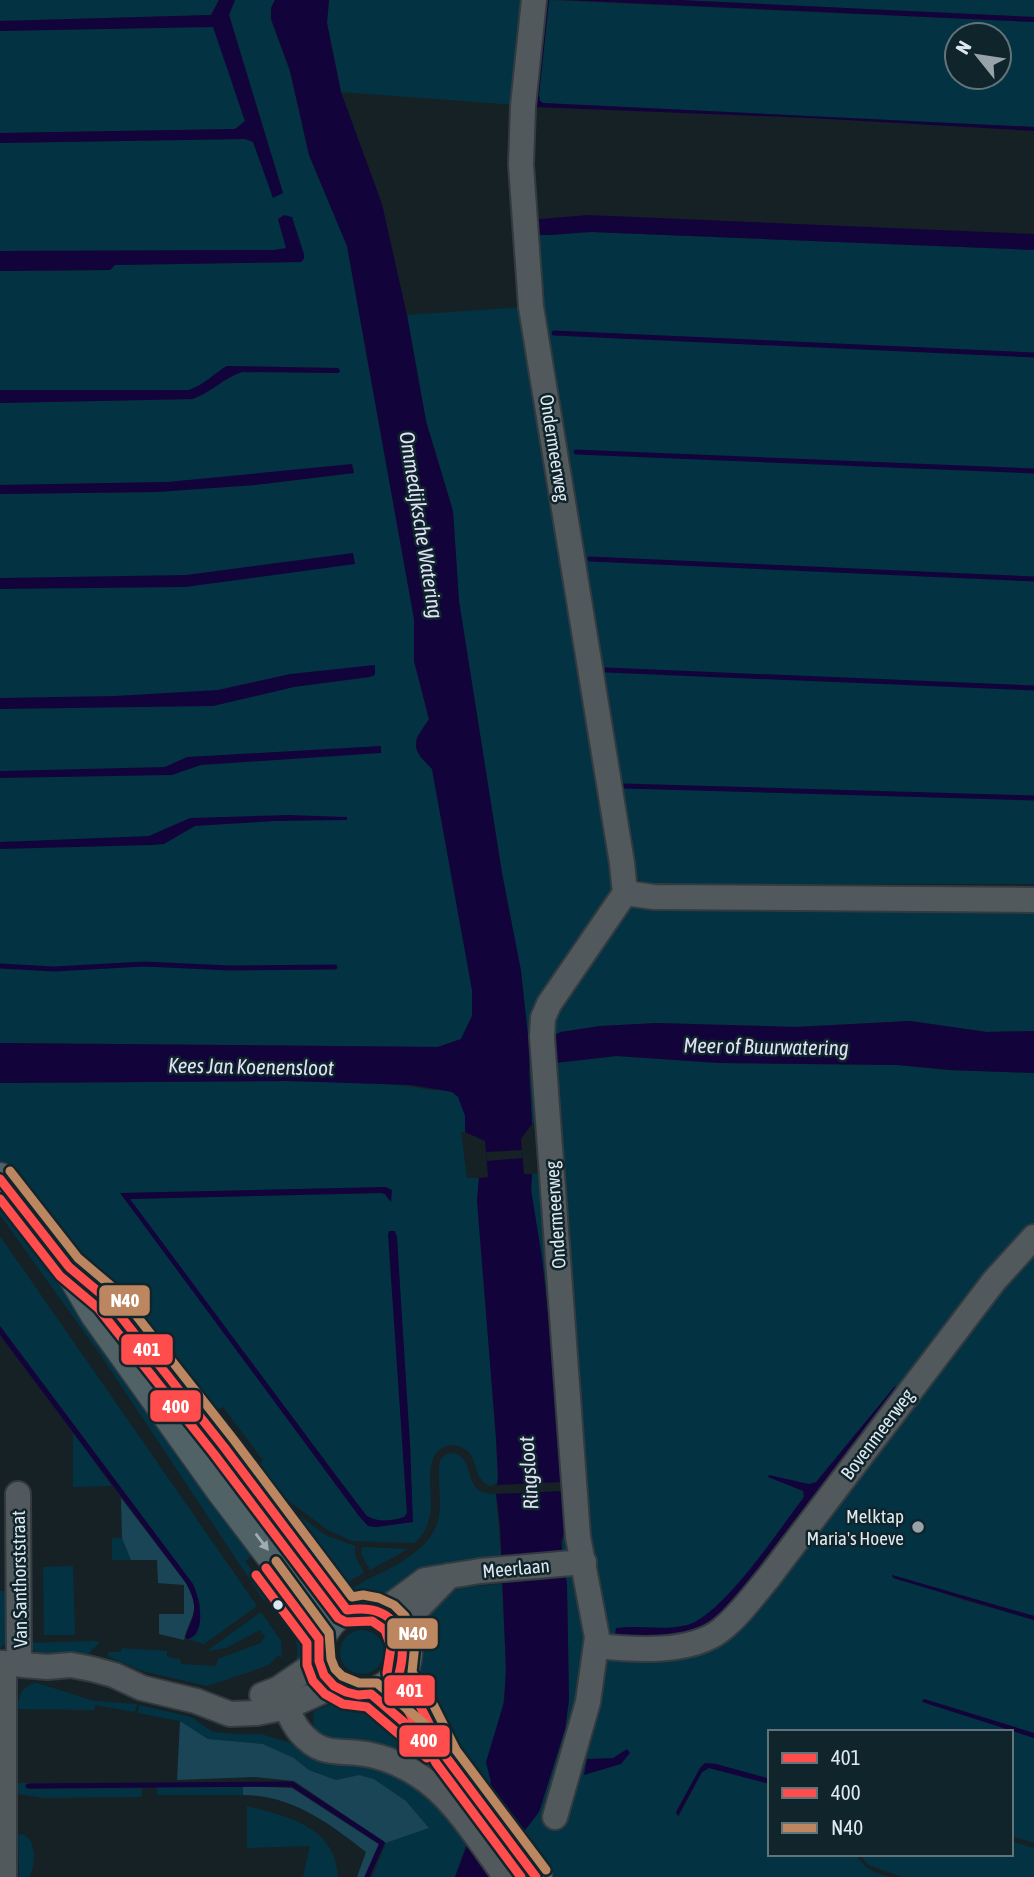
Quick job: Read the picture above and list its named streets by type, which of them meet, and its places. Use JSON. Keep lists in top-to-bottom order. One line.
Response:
{"streets":{"street":["Ondermeerweg","Bovenmeerweg","Meerlaan","Van Santhorststraat"]},"crossings":[["Ondermeerweg","Meerlaan"]],"water":["Ommedijksche Watering","Meer of Buurwatering","Kees Jan Koenensloot","Ringsloot"],"places":["Melktap Maria's Hoeve"],"lines":["transit line N40","transit line 401","transit line 400"],"legend":["401","400","N40"],"north":"top left"}
